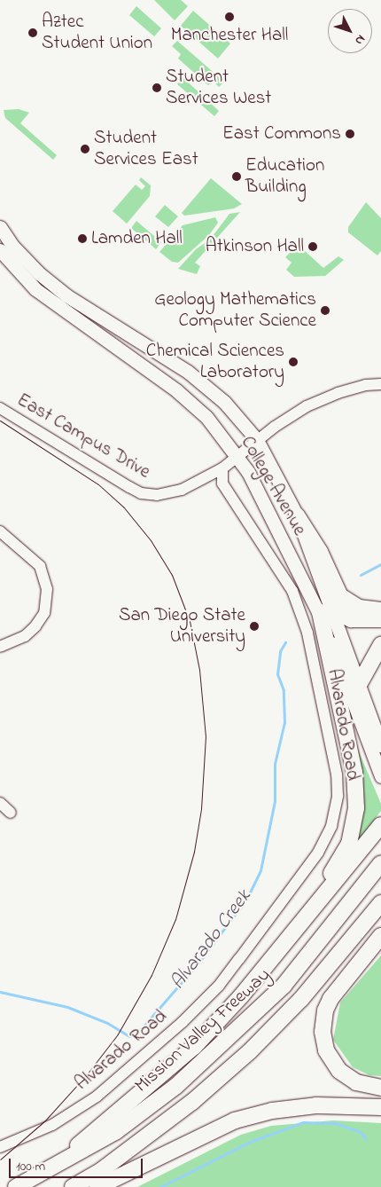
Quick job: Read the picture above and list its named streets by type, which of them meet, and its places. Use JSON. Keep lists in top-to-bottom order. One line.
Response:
{"streets":{"highway":["Mission Valley Freeway"],"main road":["College Avenue"],"street":["East Campus Drive","Alvarado Road"]},"crossings":[["East Campus Drive","Alvarado Road"]],"water":["Alvarado Creek"],"places":["Manchester Hall","Aztec Student Union","Student Services West","East Commons","Student Services East","Education Building","Lamden Hall","Atkinson Hall","Geology Mathematics Computer Science","Chemical Sciences Laboratory","San Diego State University"],"scale_bar":"100 m","north":"bottom right"}
